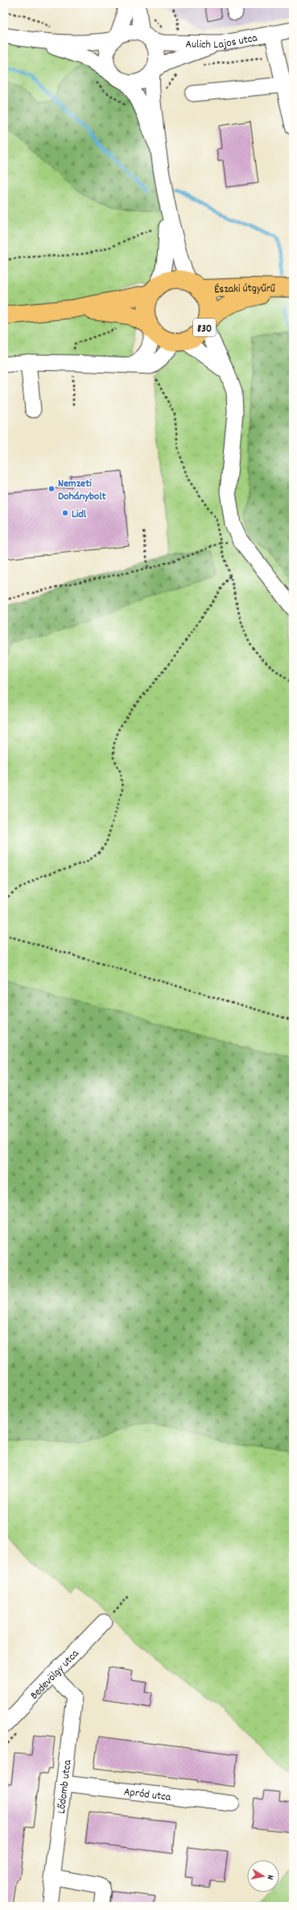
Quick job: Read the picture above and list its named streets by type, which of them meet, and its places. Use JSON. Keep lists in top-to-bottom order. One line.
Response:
{"streets":{"main road":["Északi útgyűrű","830"],"street":["Aulich Lajos utca","Bedevölgy utca","Lődomb utca","Apród utca"]},"crossings":[["Északi útgyűrű","830"],["Bedevölgy utca","Lődomb utca"],["Lődomb utca","Apród utca"]],"places":["Nemzeti Dohánybolt","Lidl"],"north":"right"}
